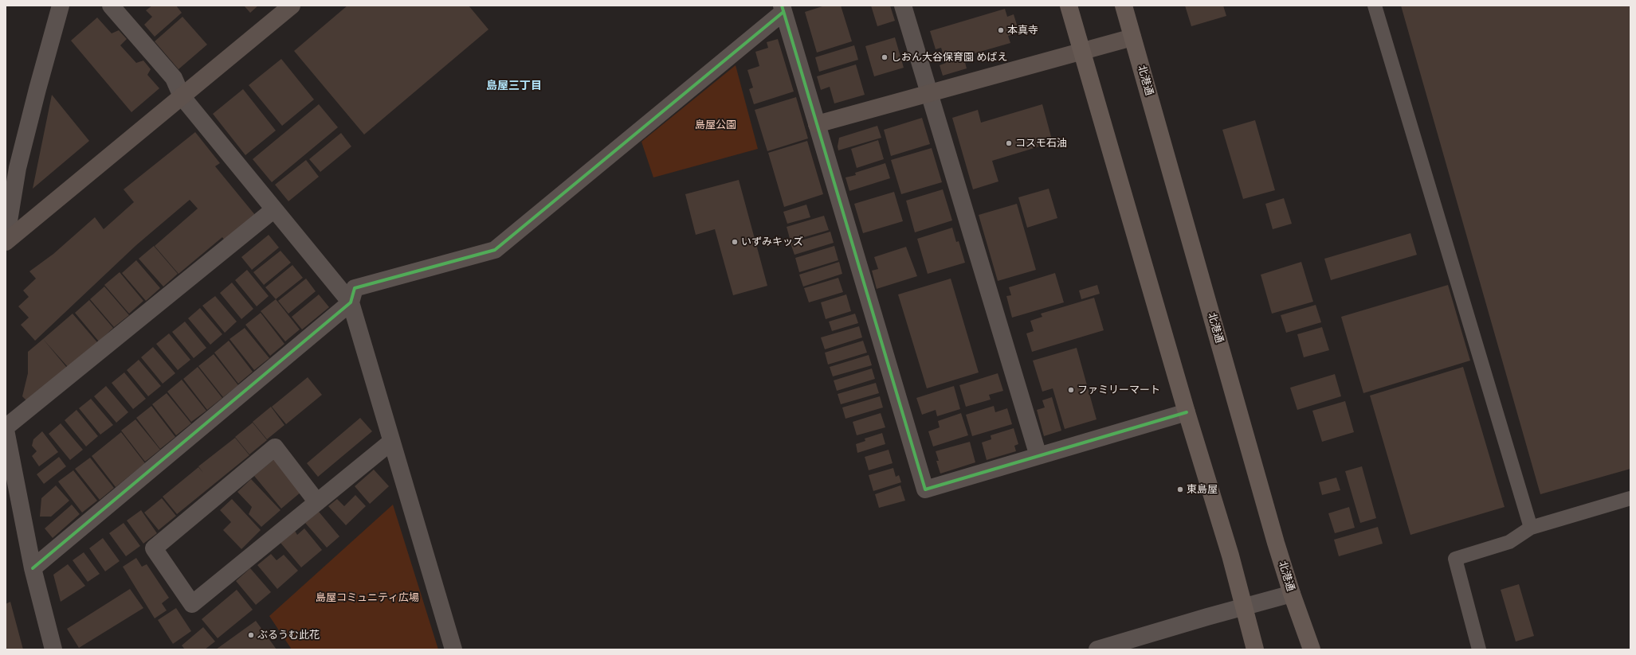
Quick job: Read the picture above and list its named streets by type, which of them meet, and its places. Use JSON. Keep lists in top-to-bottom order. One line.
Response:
{"streets":{"main road":["北港通"]},"districts":["島屋三丁目"],"parks":["島屋公園","島屋コミュニティ広場"],"places":["本真寺","しおん大谷保育園 めばえ","コスモ石油","いずみキッズ","ファミリーマート","東島屋","ぶるうむ此花"]}
